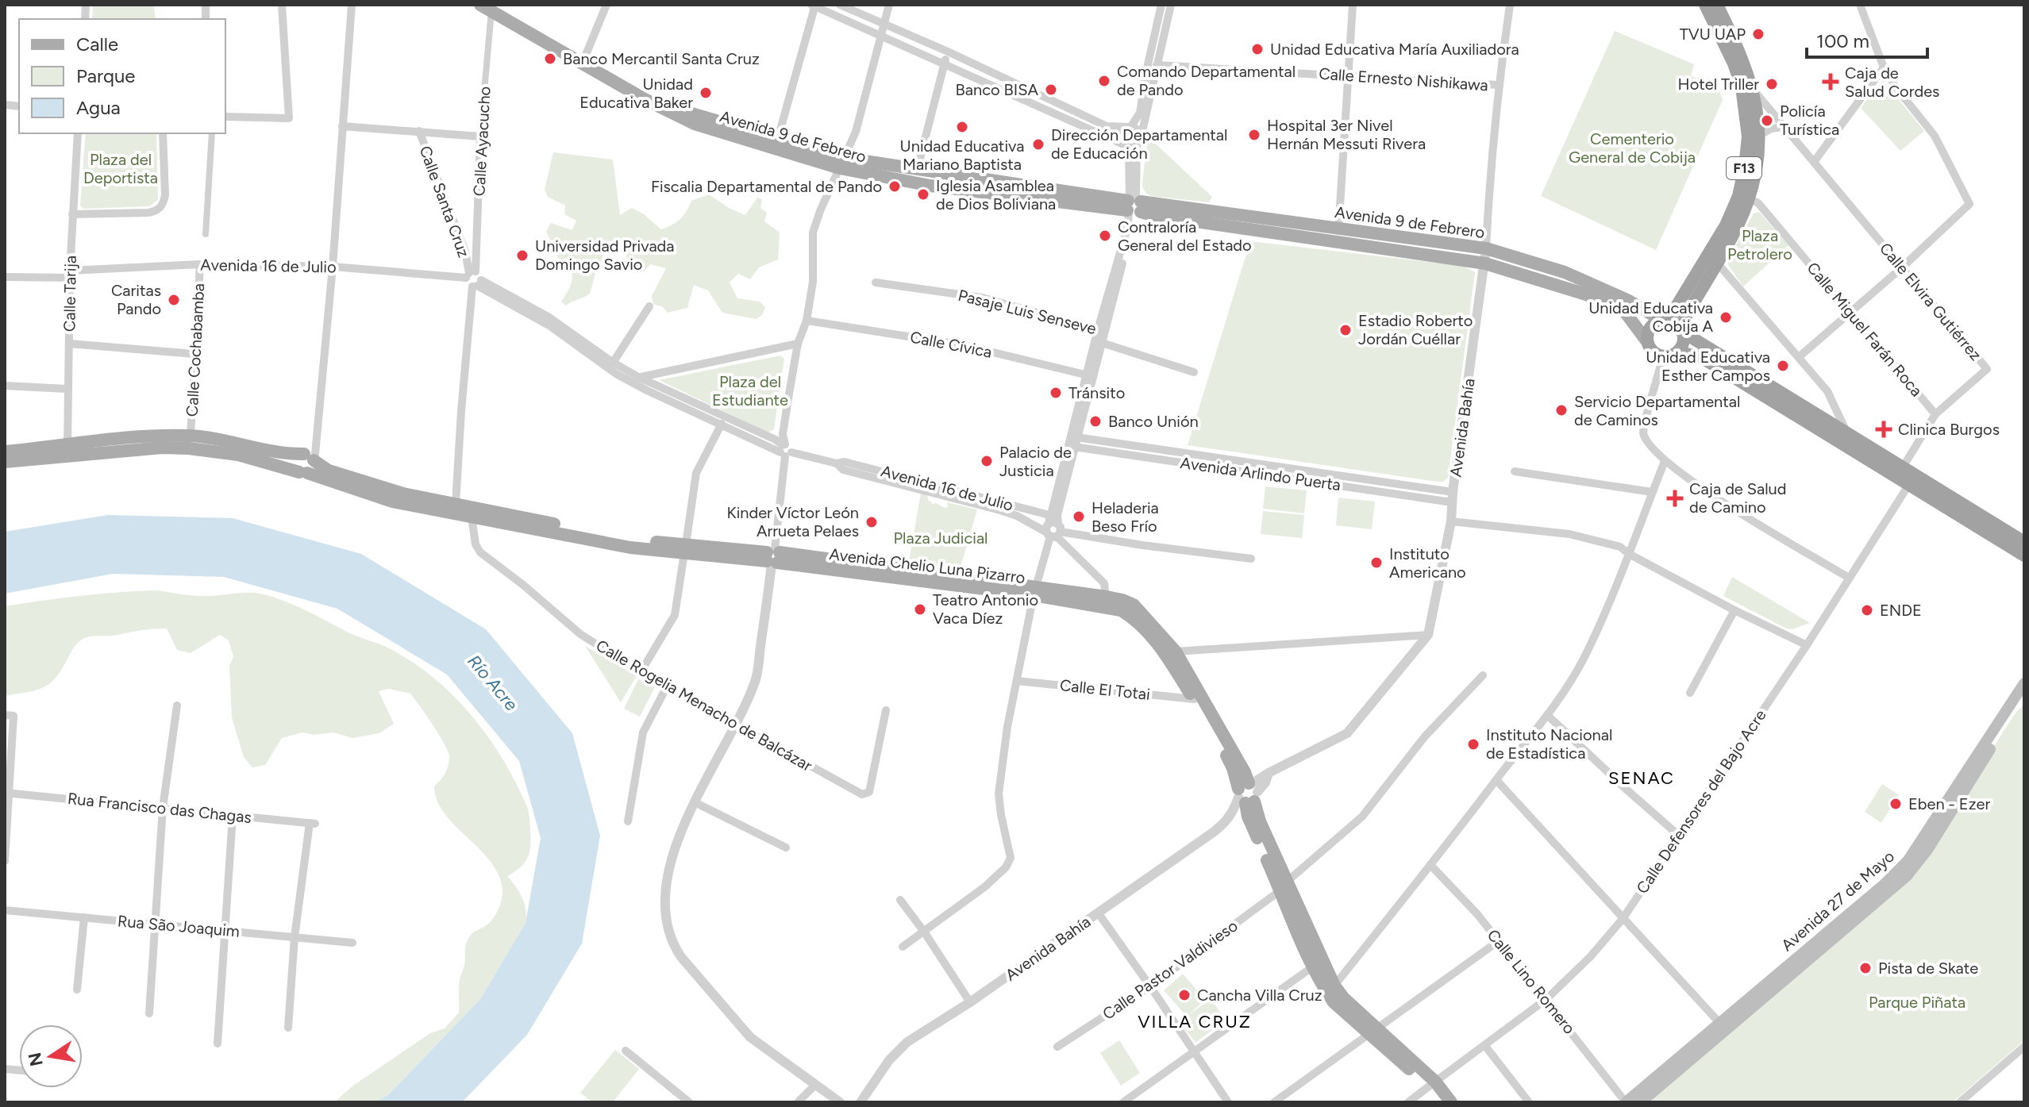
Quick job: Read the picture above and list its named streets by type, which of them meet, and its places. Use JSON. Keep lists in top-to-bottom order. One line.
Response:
{"streets":{"highway":["F13"],"main road":["Avenida 9 de Febrero","Avenida Chelio Luna Pizarro","Avenida 27 de Mayo"],"street":["Calle Ernesto Nishikawa","Calle Ayacucho","Calle Santa Cruz","Avenida 16 de Julio","Calle Tarija","Calle Elvira Gutiérrez","Pasaje Luis Senseve","Calle Miguel Farán Roca","Calle Cívica","Calle Cochabamba","Avenida Bahía","Avenida Arlindo Puerta","Calle El Totai","Calle Rogelia Menacho de Balcázar","Calle Defensores del Bajo Acre","Rua Francisco das Chagas","Rua São Joaquim","Calle Pastor Valdivieso","Calle Lino Romero"]},"crossings":[["Calle Ernesto Nishikawa","Avenida Bahía"],["Avenida 9 de Febrero","Calle Ayacucho"],["Avenida 9 de Febrero","F13"],["Avenida 9 de Febrero","Avenida Bahía"],["Calle Ayacucho","Calle Santa Cruz"],["Calle Ayacucho","Avenida 16 de Julio"],["F13","Calle Elvira Gutiérrez"],["F13","Calle Miguel Farán Roca"],["Calle Santa Cruz","Avenida 16 de Julio"],["Avenida 16 de Julio","Calle Tarija"],["Avenida 16 de Julio","Calle Cochabamba"],["Avenida 16 de Julio","Avenida Chelio Luna Pizarro"],["Calle Tarija","Avenida Chelio Luna Pizarro"],["Calle Elvira Gutiérrez","Calle Miguel Farán Roca"],["Calle Cochabamba","Avenida Chelio Luna Pizarro"],["Avenida Bahía","Avenida Arlindo Puerta"],["Avenida Bahía","Avenida Chelio Luna Pizarro"],["Avenida Chelio Luna Pizarro","Calle El Totai"],["Avenida Chelio Luna Pizarro","Calle Rogelia Menacho de Balcázar"],["Calle Defensores del Bajo Acre","Calle Lino Romero"],["Rua Francisco das Chagas","Rua São Joaquim"],["Avenida 27 de Mayo","Calle Lino Romero"]],"districts":["SENAC","VILLA CRUZ"],"water":["Río Acre"],"parks":["Cementerio General de Cobija","Plaza del Deportista","Plaza Petrolero","Plaza del Estudiante","Plaza Judicial","Parque Piñata"],"places":{"other":["TVU UAP","Unidad Educativa María Auxiliadora","Banco Mercantil Santa Cruz","Comando Departamental de Pando","Hotel Triller","Banco BISA","Unidad Educativa Baker","Policía Turística","Unidad Educativa Mariano Baptista","Hospital 3er Nivel Hernán Messuti Rivera","Dirección Departamental de Educación","Fiscalia Departamental de Pando","Iglesia Asamblea de Dios Boliviana","Contraloría General del Estado","Universidad Privada Domingo Savio","Caritas Pando","Unidad Educativa Cobija A","Estadio Roberto Jordán Cuéllar","Unidad Educativa Esther Campos","Tránsito","Servicio Departamental de Caminos","Banco Unión","Palacio de Justicia","Heladeria Beso Frío","Kinder Víctor León Arrueta Pelaes","Instituto Americano","Teatro Antonio Vaca Díez","ENDE","Instituto Nacional de Estadística","Eben - Ezer","Pista de Skate","Cancha Villa Cruz"],"health":["Caja de Salud Cordes","Clinica Burgos","Caja de Salud de Camino"]},"legend":["Calle","Parque","Agua"],"scale_bar":"100 m","north":"left"}
